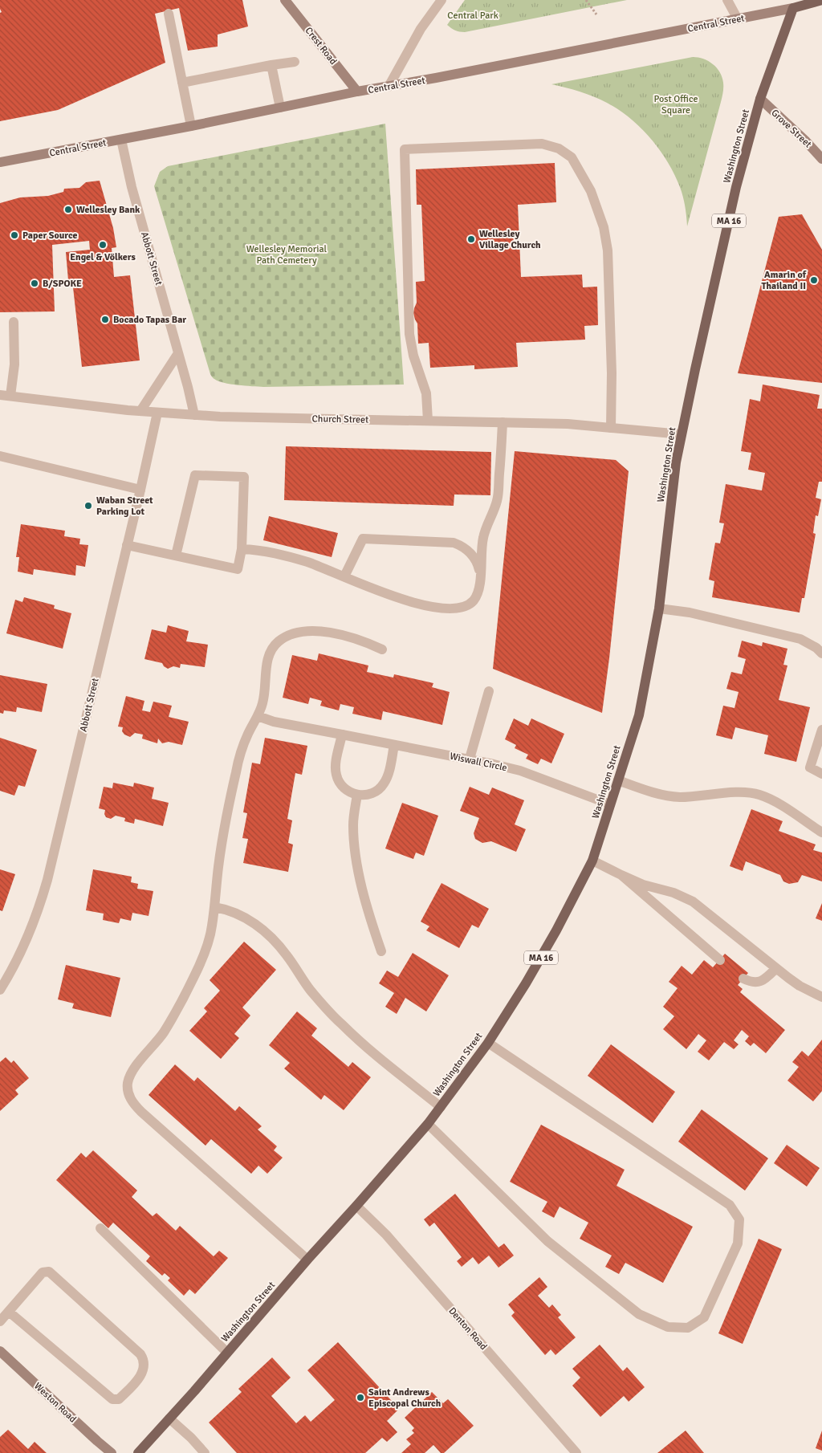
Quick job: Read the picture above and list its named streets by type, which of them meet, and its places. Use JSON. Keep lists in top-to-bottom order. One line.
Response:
{"streets":{"main road":["Central Street","Crest Road","Grove Street","Washington Street","MA 16","Weston Road"],"street":["Abbott Street","Church Street","Wiswall Circle","Denton Road"]},"crossings":[["Central Street","Crest Road"],["Central Street","Washington Street"],["Central Street","Abbott Street"],["Grove Street","Washington Street"],["Washington Street","Church Street"],["Washington Street","Wiswall Circle"],["Washington Street","Denton Road"],["Abbott Street","Church Street"]],"parks":["Central Park","Post Office Square","Wellesley Memorial Path Cemetery"],"places":["Wellesley Bank","Paper Source","Wellesley Village Church","Engel & Völkers","Amarin of Thailand II","B/SPOKE","Bocado Tapas Bar","Waban Street Parking Lot","Saint Andrews Episcopal Church"]}
